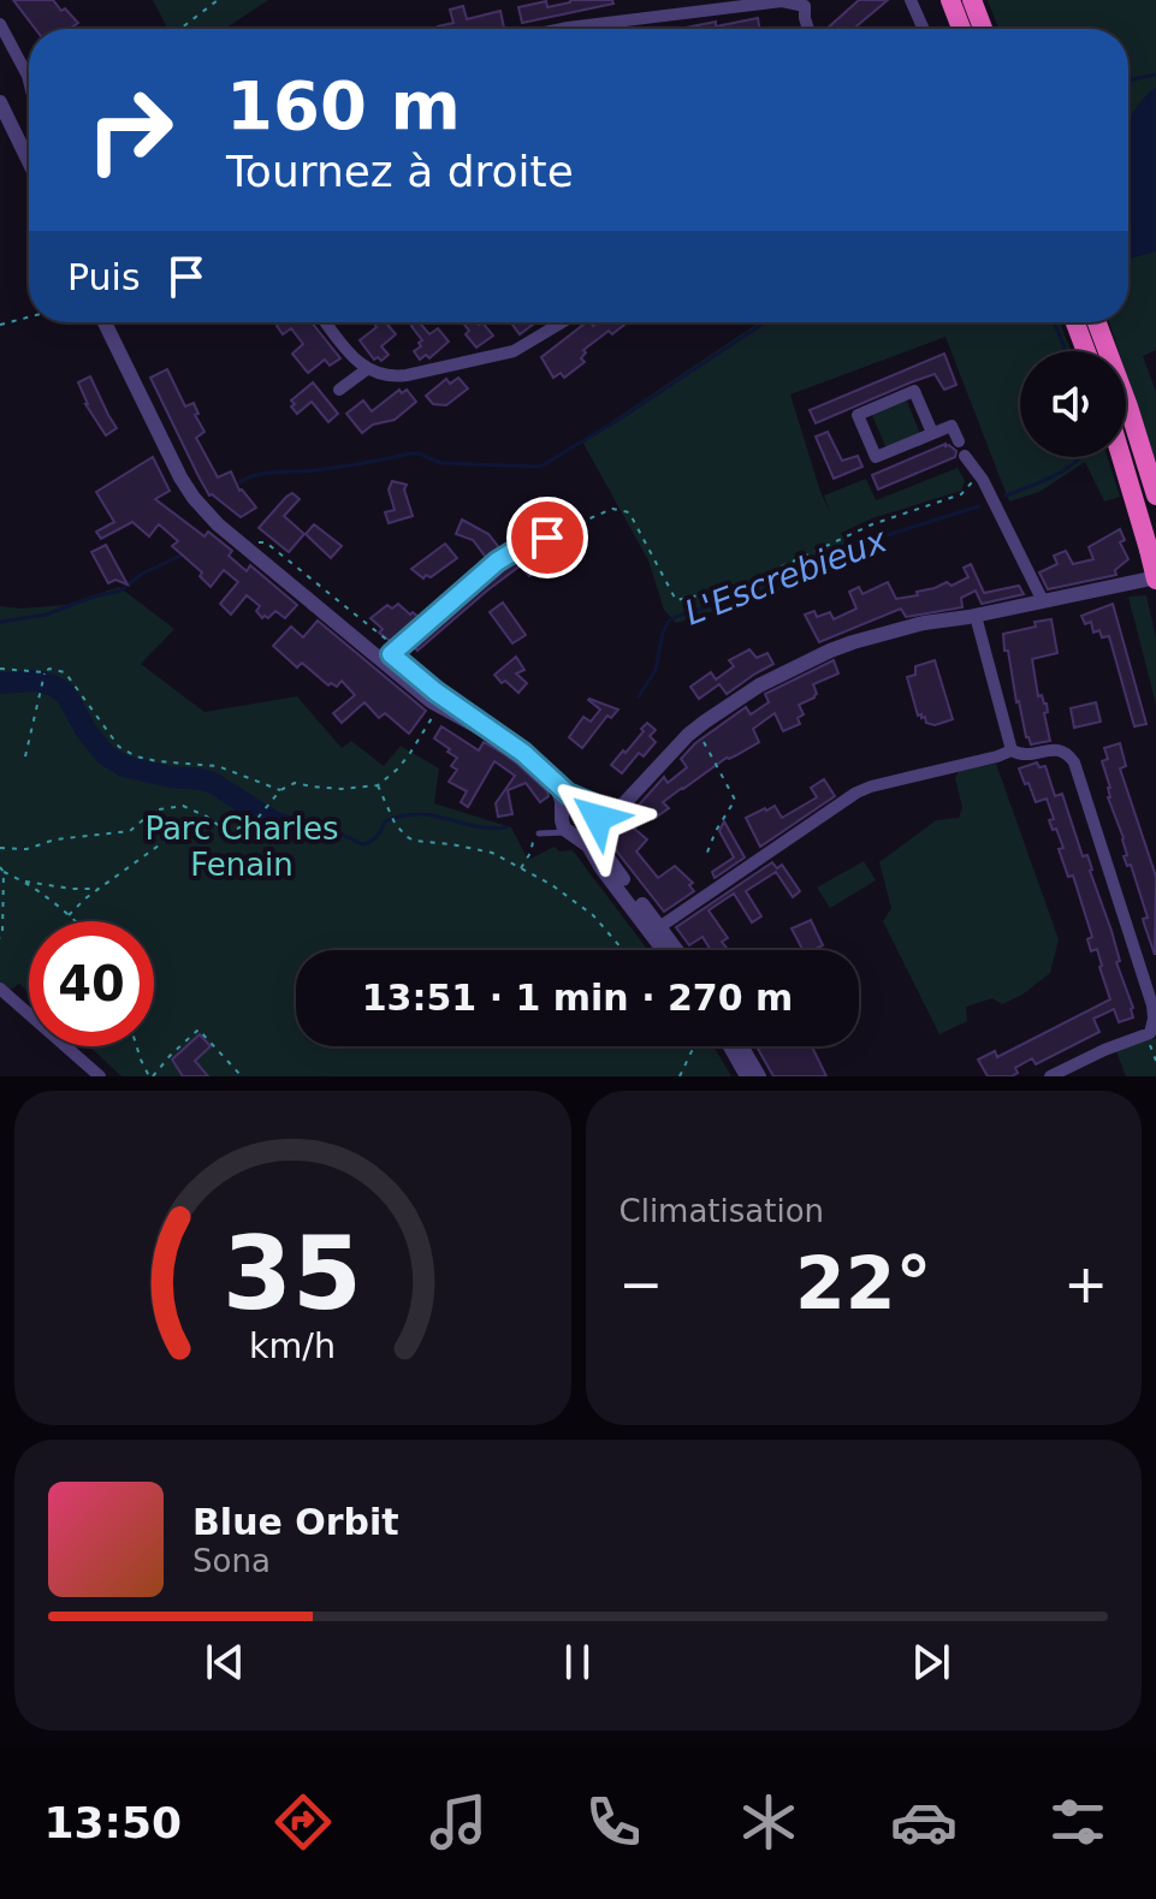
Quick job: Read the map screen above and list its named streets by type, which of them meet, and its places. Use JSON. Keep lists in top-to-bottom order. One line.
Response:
{"water":["L'Escrebieux"],"parks":["Parc Charles Fenain"],"page":{"turn":["160 m","Tournez à droite"],"then":"Puis","limit":"40","trip":"13:51 · 1 min · 270 m","tile":"Climatisation","heat":["−","22°","+"],"song":["Blue Orbit","Sona"],"tabs":"13:50","gauge":["35","km/h"]}}
